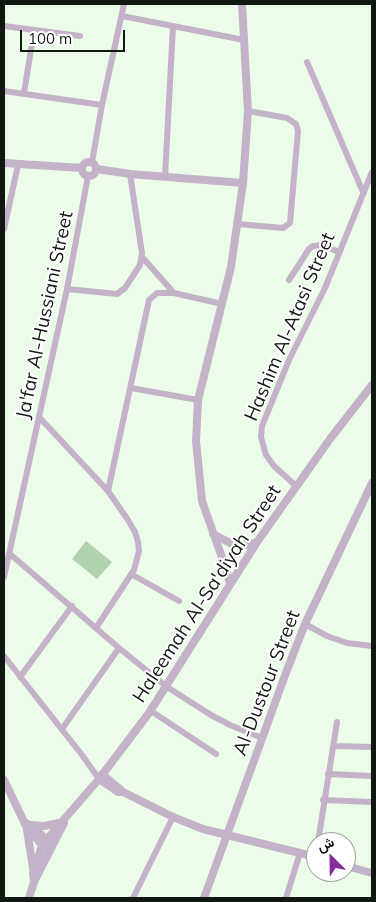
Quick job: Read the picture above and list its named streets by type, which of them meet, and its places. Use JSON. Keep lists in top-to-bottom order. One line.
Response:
{"streets":{"street":["Ja'far Al-Hussiani Street","Hashim Al-Atasi Street","Haleemah Al-Sa'diyah Street","Al-Dustour Street"]},"crossings":[["Hashim Al-Atasi Street","Haleemah Al-Sa'diyah Street"]],"scale_bar":"100 m","north":"top left"}
